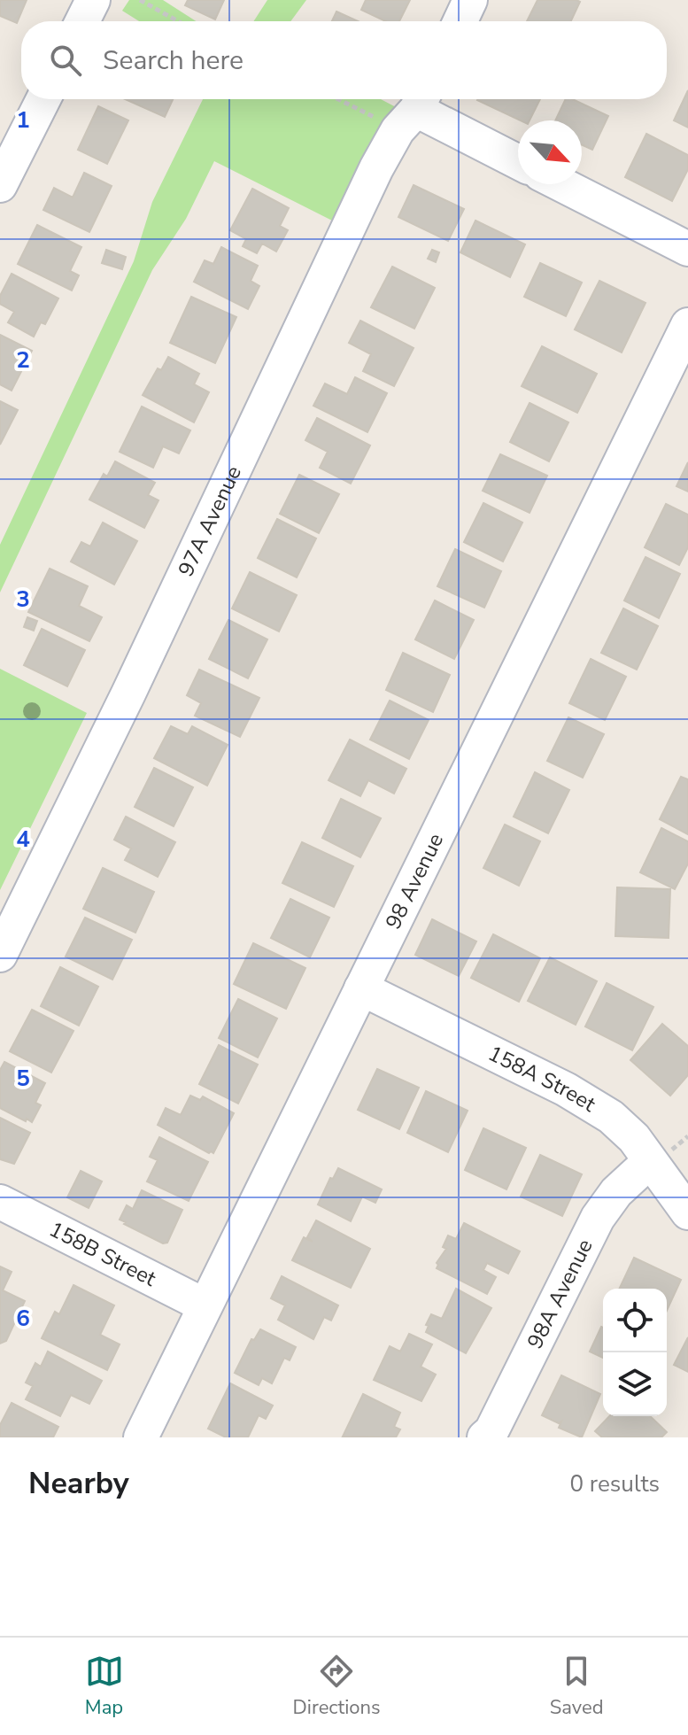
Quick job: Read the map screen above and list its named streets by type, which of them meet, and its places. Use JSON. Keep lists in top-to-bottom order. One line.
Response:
{"streets":{"street":["97A Avenue","98 Avenue","158A Street","158B Street","98A Avenue"]},"crossings":[["98 Avenue","158A Street"],["98 Avenue","158B Street"],["158A Street","98A Avenue"]],"north":"bottom right","page":{"search":"Search here","heading":["Nearby","0 results"],"nav":["Map","Directions","Saved"]},"grid":{"rows":["1","2","3","4","5","6"]}}
